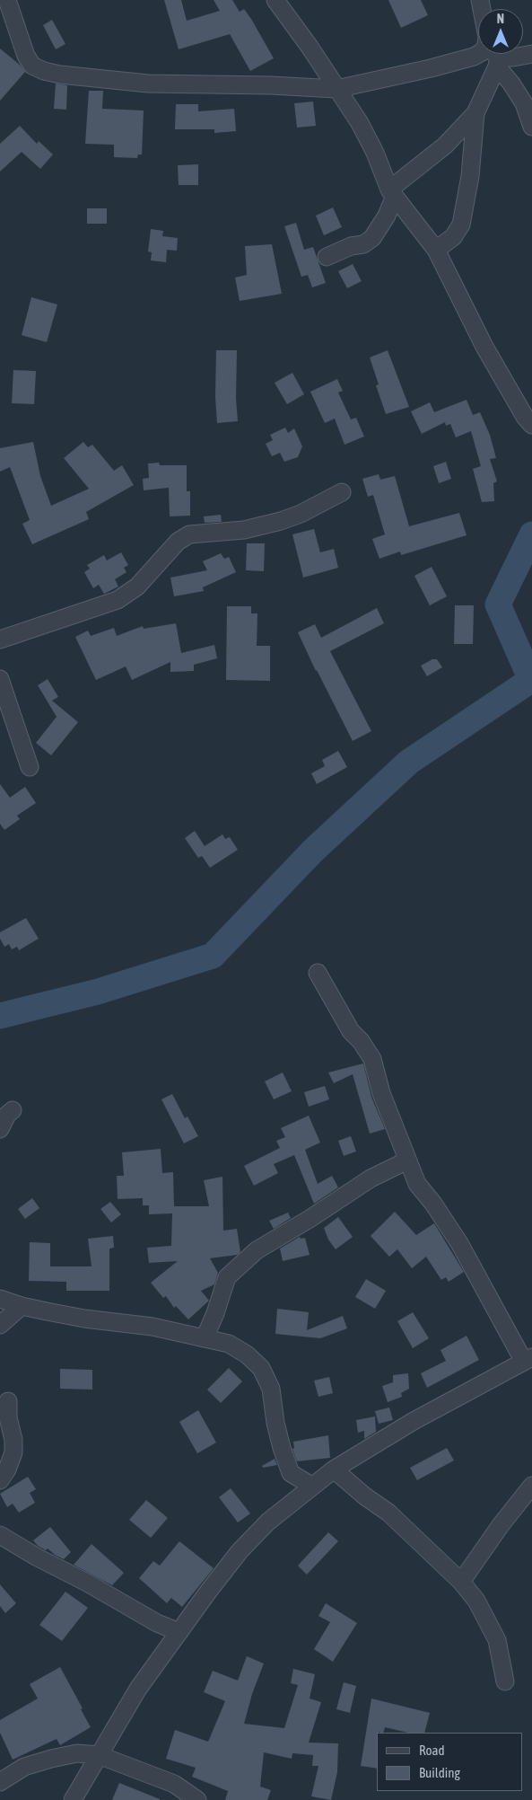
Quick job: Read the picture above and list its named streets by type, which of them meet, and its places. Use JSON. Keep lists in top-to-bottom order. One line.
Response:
{"legend":["Road","Building"],"north":"top"}
